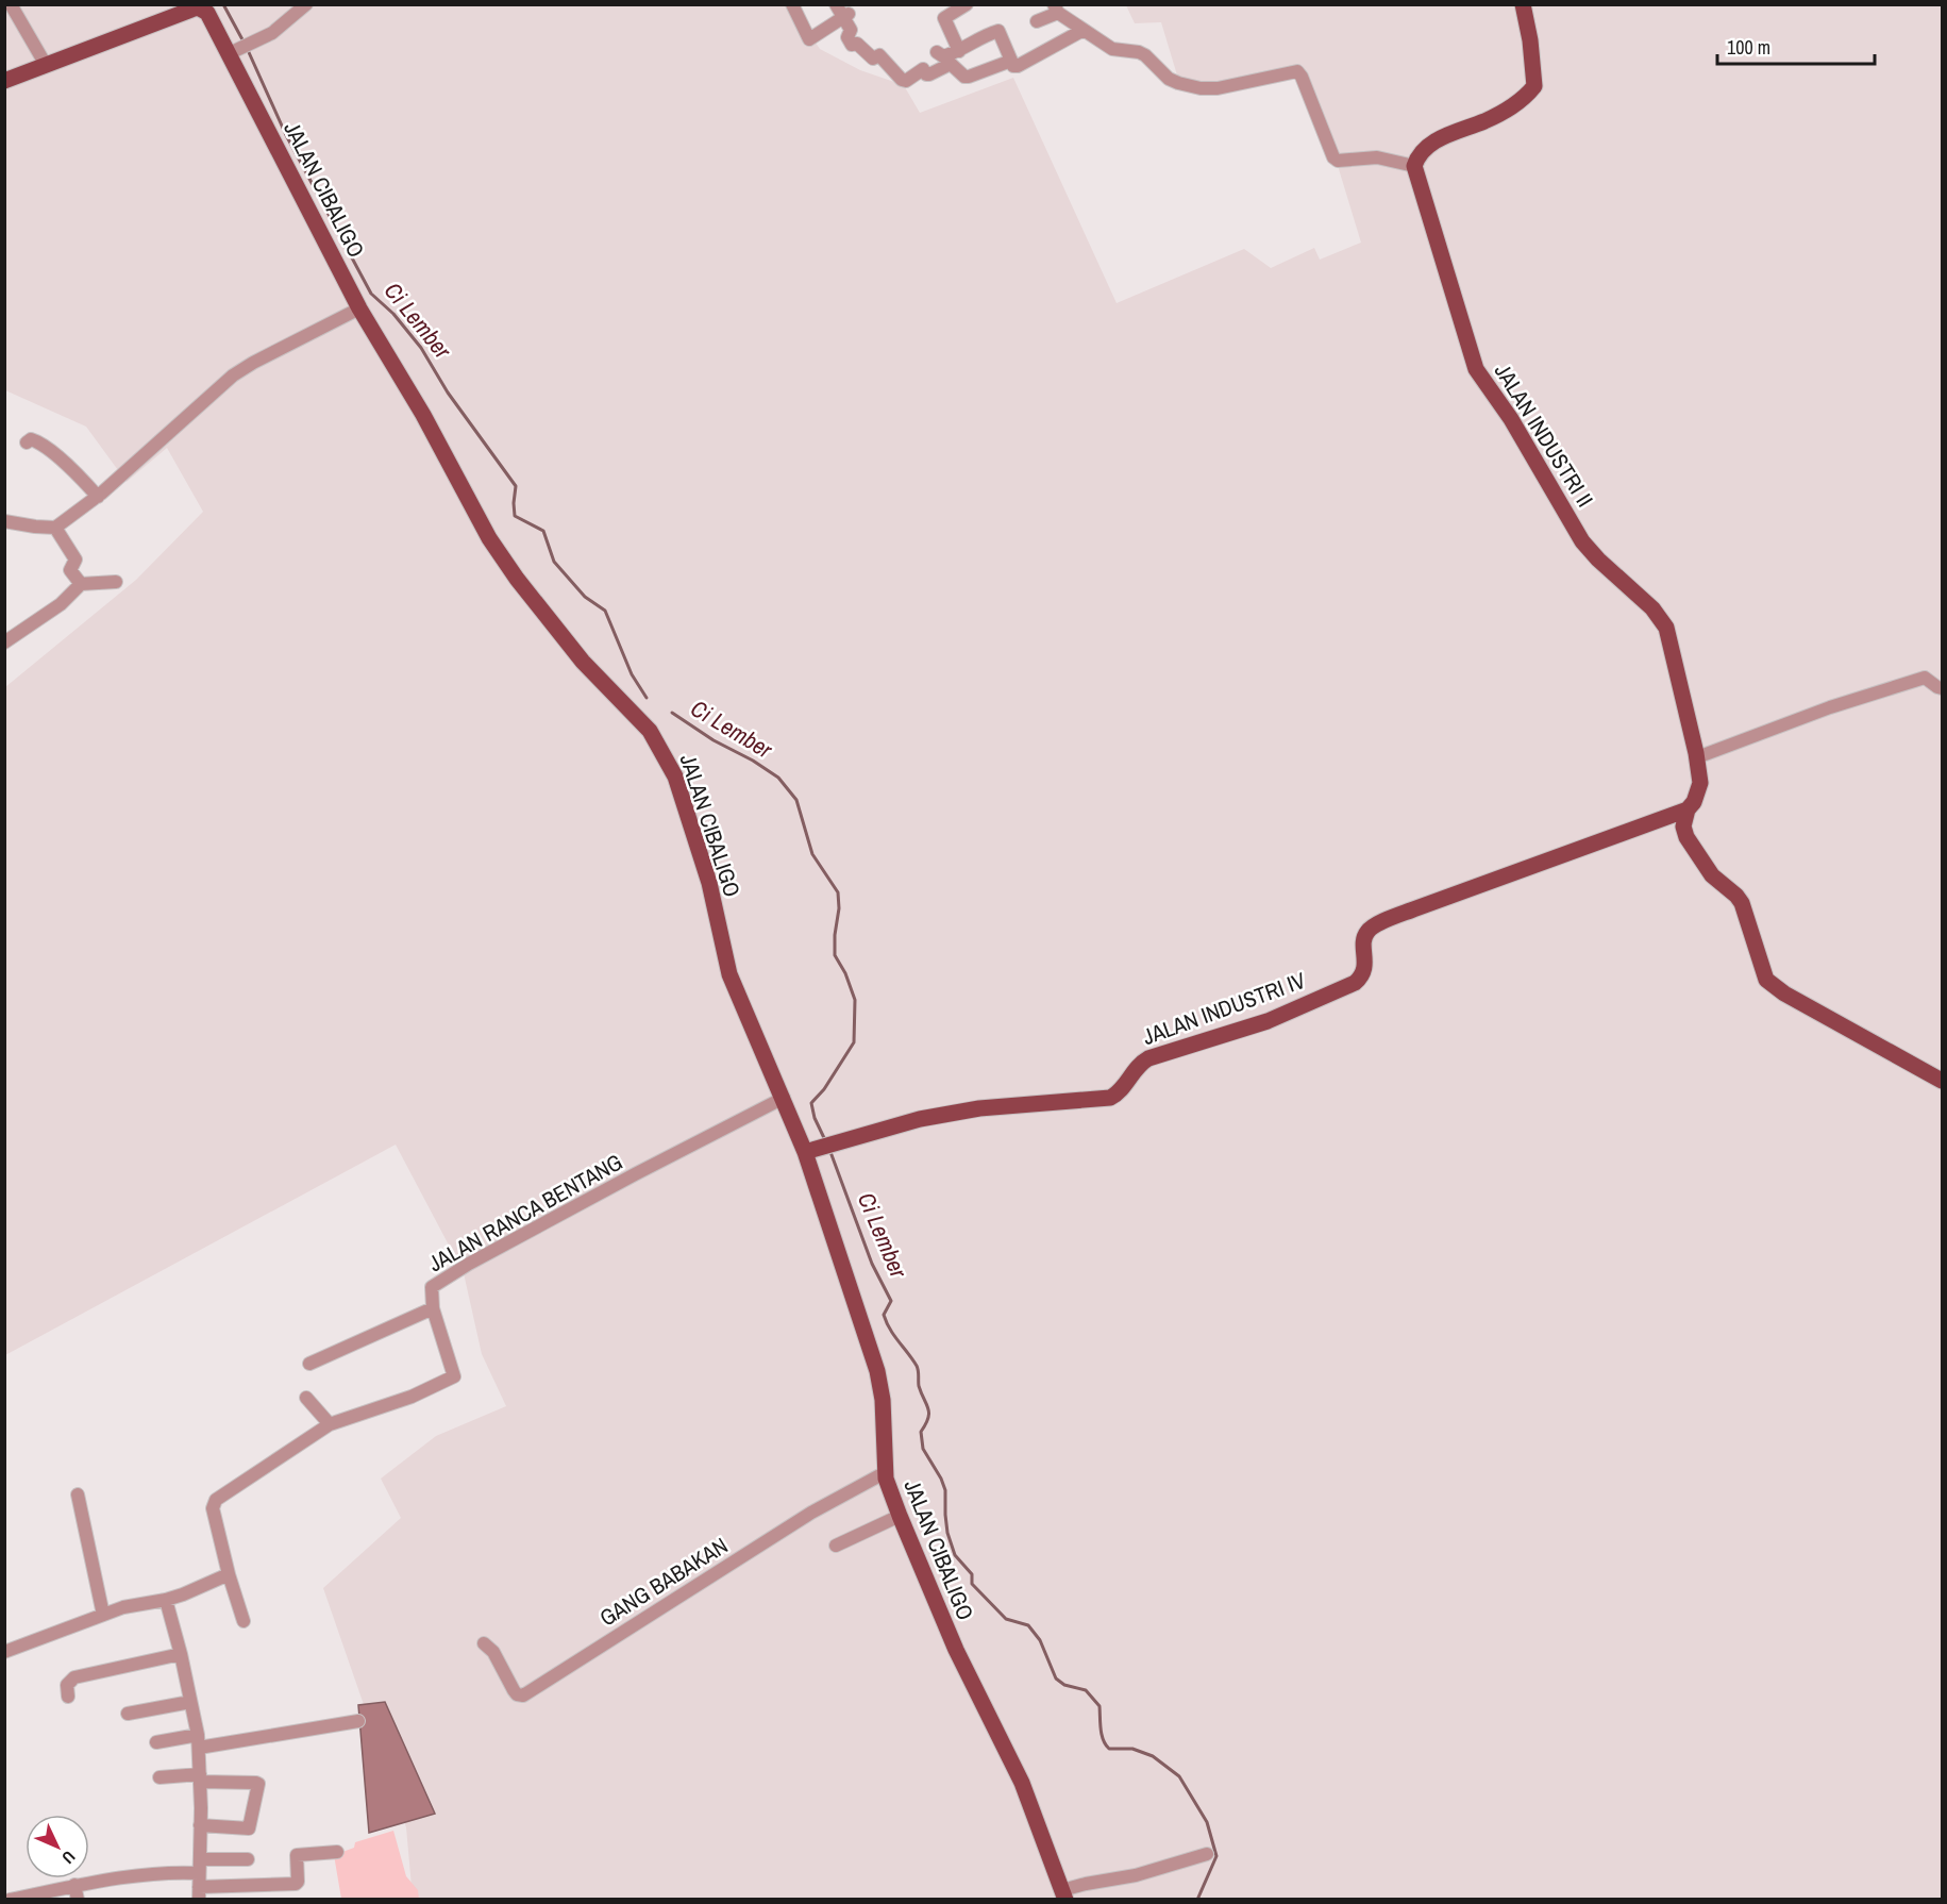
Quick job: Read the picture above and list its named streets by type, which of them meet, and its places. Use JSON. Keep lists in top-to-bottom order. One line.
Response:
{"streets":{"main road":["JALAN CIBALIGO","JALAN INDUSTRI II","JALAN INDUSTRI IV"],"street":["JALAN RANCA BENTANG","GANG BABAKAN"]},"crossings":[["JALAN CIBALIGO","JALAN INDUSTRI IV"],["JALAN CIBALIGO","JALAN RANCA BENTANG"],["JALAN CIBALIGO","GANG BABAKAN"],["JALAN INDUSTRI II","JALAN INDUSTRI IV"]],"water":["Ci Lember"],"scale_bar":"100 m","north":"bottom right"}
